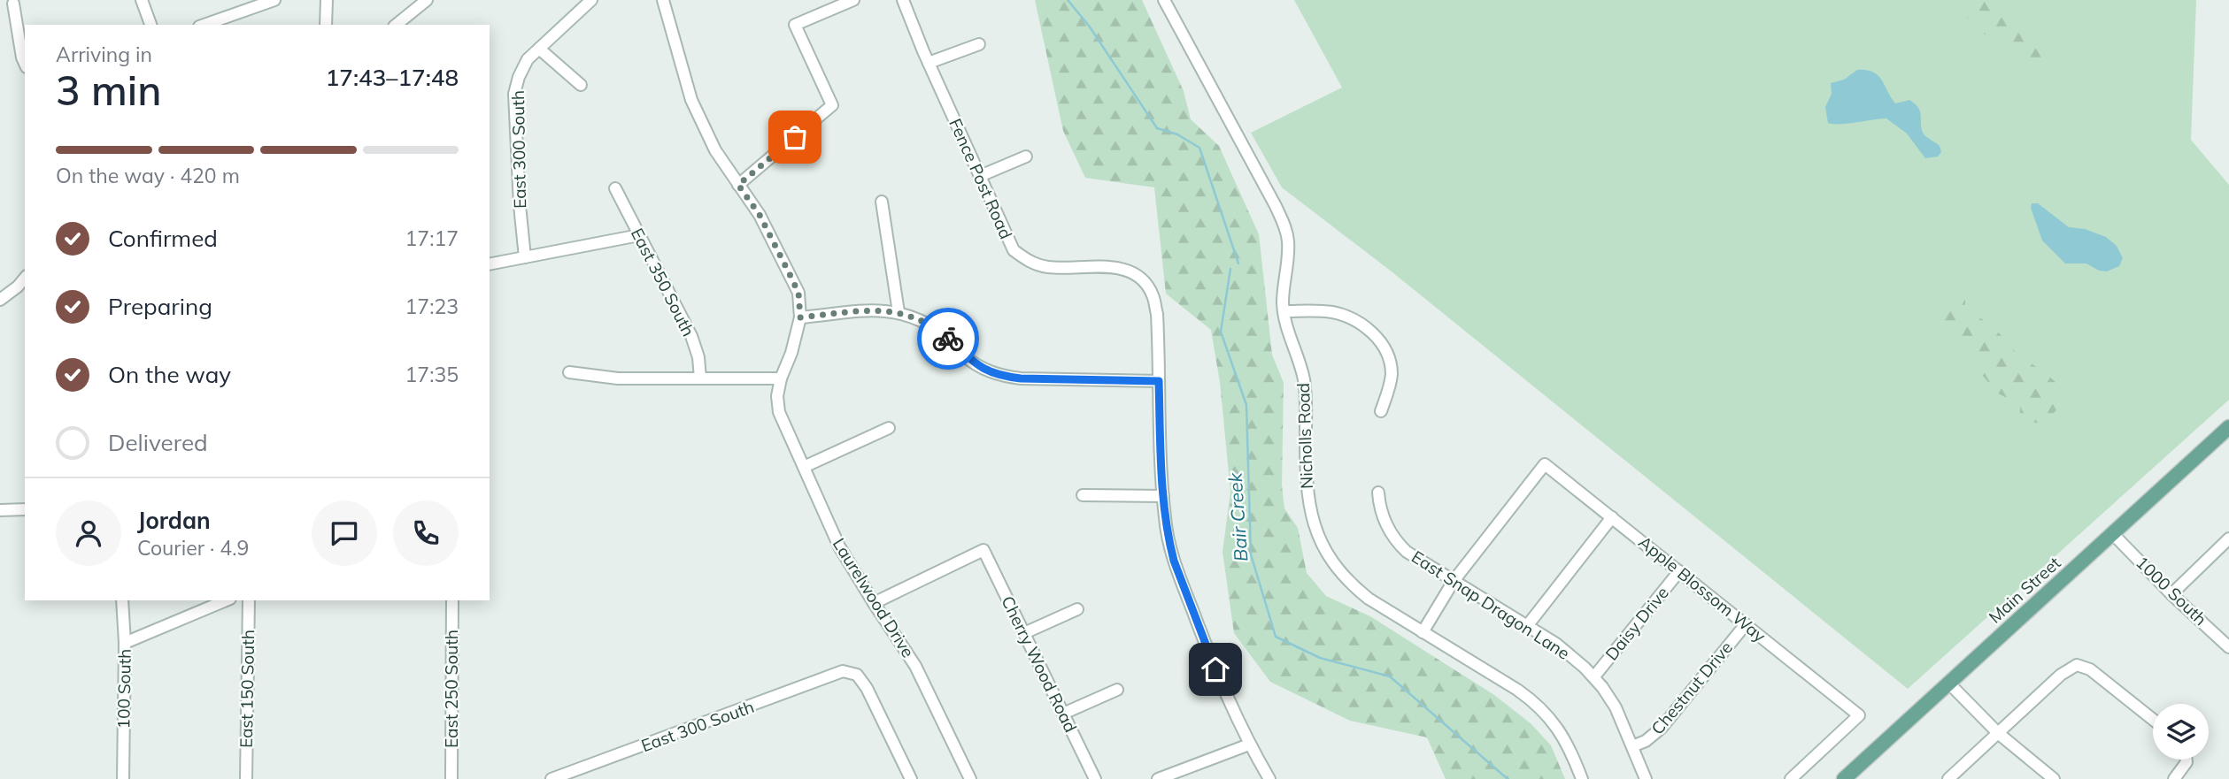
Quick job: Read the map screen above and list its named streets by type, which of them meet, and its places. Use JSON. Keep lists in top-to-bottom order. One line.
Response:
{"streets":{"main road":["Main Street"],"street":["East 300 South","Fence Post Road","East 350 South","Nicholls Road","Apple Blossom Way","1000 South","Laurelwood Drive","East Snap Dragon Lane","Daisy Drive","Cherry Wood Road","Chestnut Drive","100 South","East 150 South","East 250 South"]},"crossings":[["Apple Blossom Way","East Snap Dragon Lane"],["Apple Blossom Way","Daisy Drive"],["Apple Blossom Way","Chestnut Drive"],["Main Street","1000 South"],["Laurelwood Drive","Cherry Wood Road"],["East Snap Dragon Lane","Daisy Drive"],["East Snap Dragon Lane","Chestnut Drive"]],"water":["Bair Creek"],"page":{"heading":["3 min","Arriving in","17:43–17:48"],"panel":["Jordan","Courier · 4.9"],"bar":"On the way · 420 m","list":[["Confirmed","17:17"],["Preparing","17:23"],["On the way","17:35"],"Delivered"]}}
